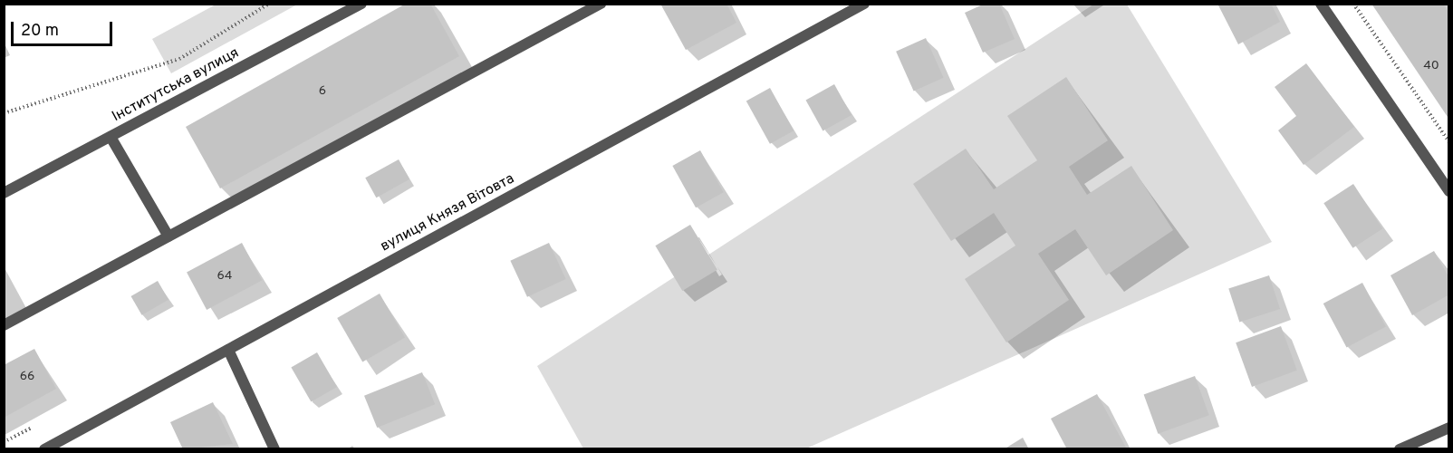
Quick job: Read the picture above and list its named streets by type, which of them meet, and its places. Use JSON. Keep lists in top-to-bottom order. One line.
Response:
{"streets":{"street":["Інститутська вулиця","вулиця Князя Вітовта"]},"house_numbers":["40","6","64","66"],"scale_bar":"20 m"}
